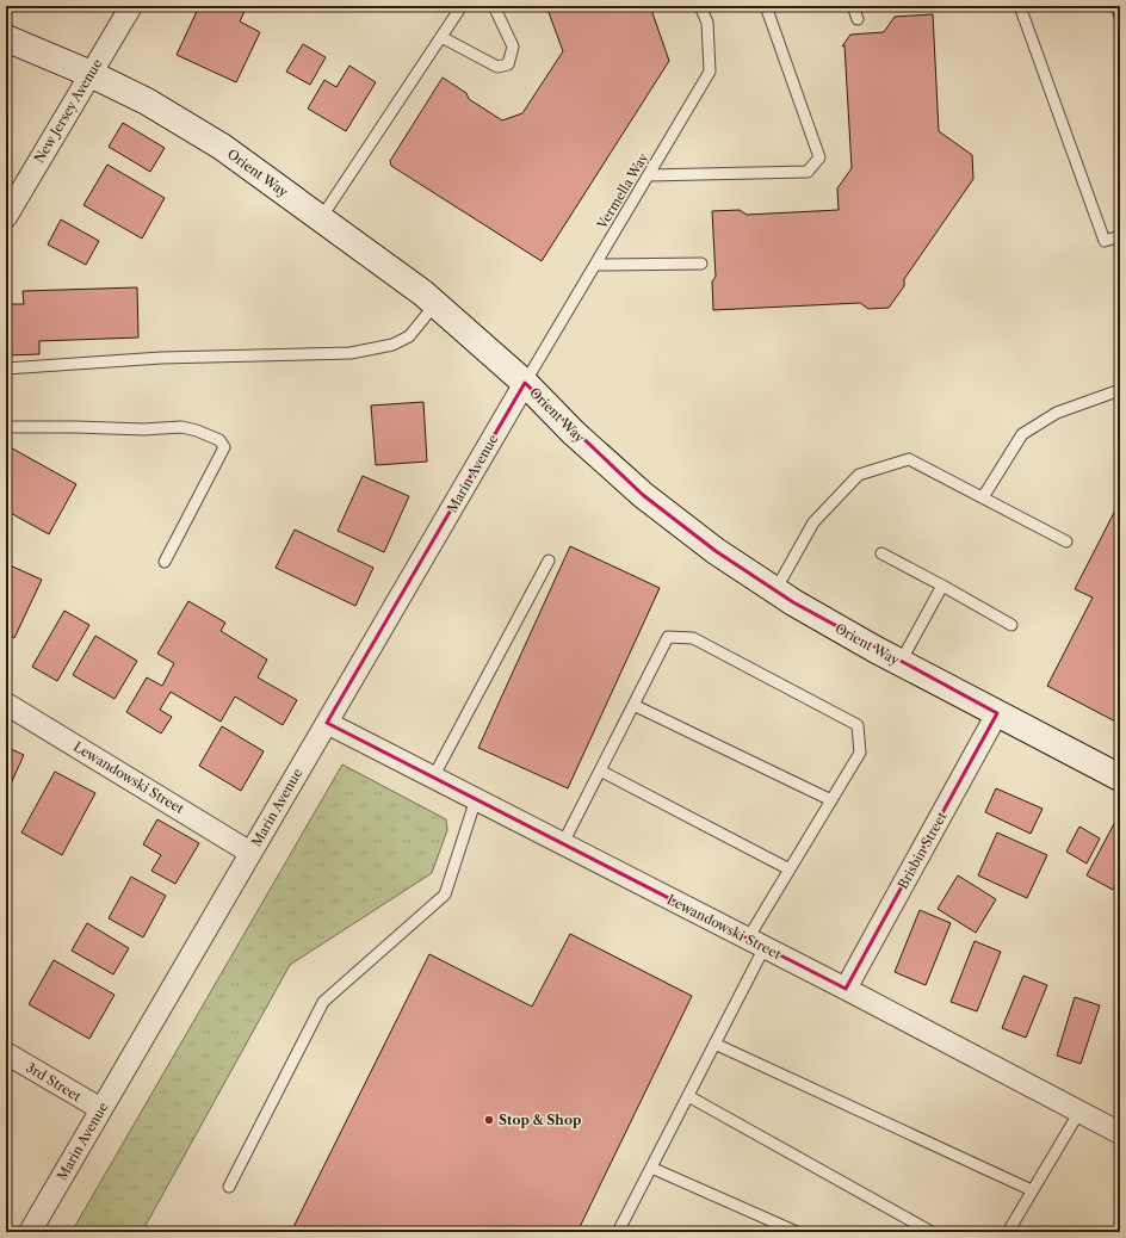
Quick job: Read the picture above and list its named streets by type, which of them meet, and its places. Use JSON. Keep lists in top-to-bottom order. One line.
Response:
{"streets":{"street":["New Jersey Avenue","Orient Way","Marin Avenue","Lewandowski Street","Brisbin Street","3rd Street"],"lane":["Vermella Way"]},"crossings":[["New Jersey Avenue","Orient Way"],["Orient Way","Vermella Way"],["Orient Way","Marin Avenue"],["Orient Way","Brisbin Street"],["Vermella Way","Marin Avenue"],["Marin Avenue","Lewandowski Street"],["Marin Avenue","3rd Street"],["Lewandowski Street","Brisbin Street"]],"places":["Stop & Shop"]}
